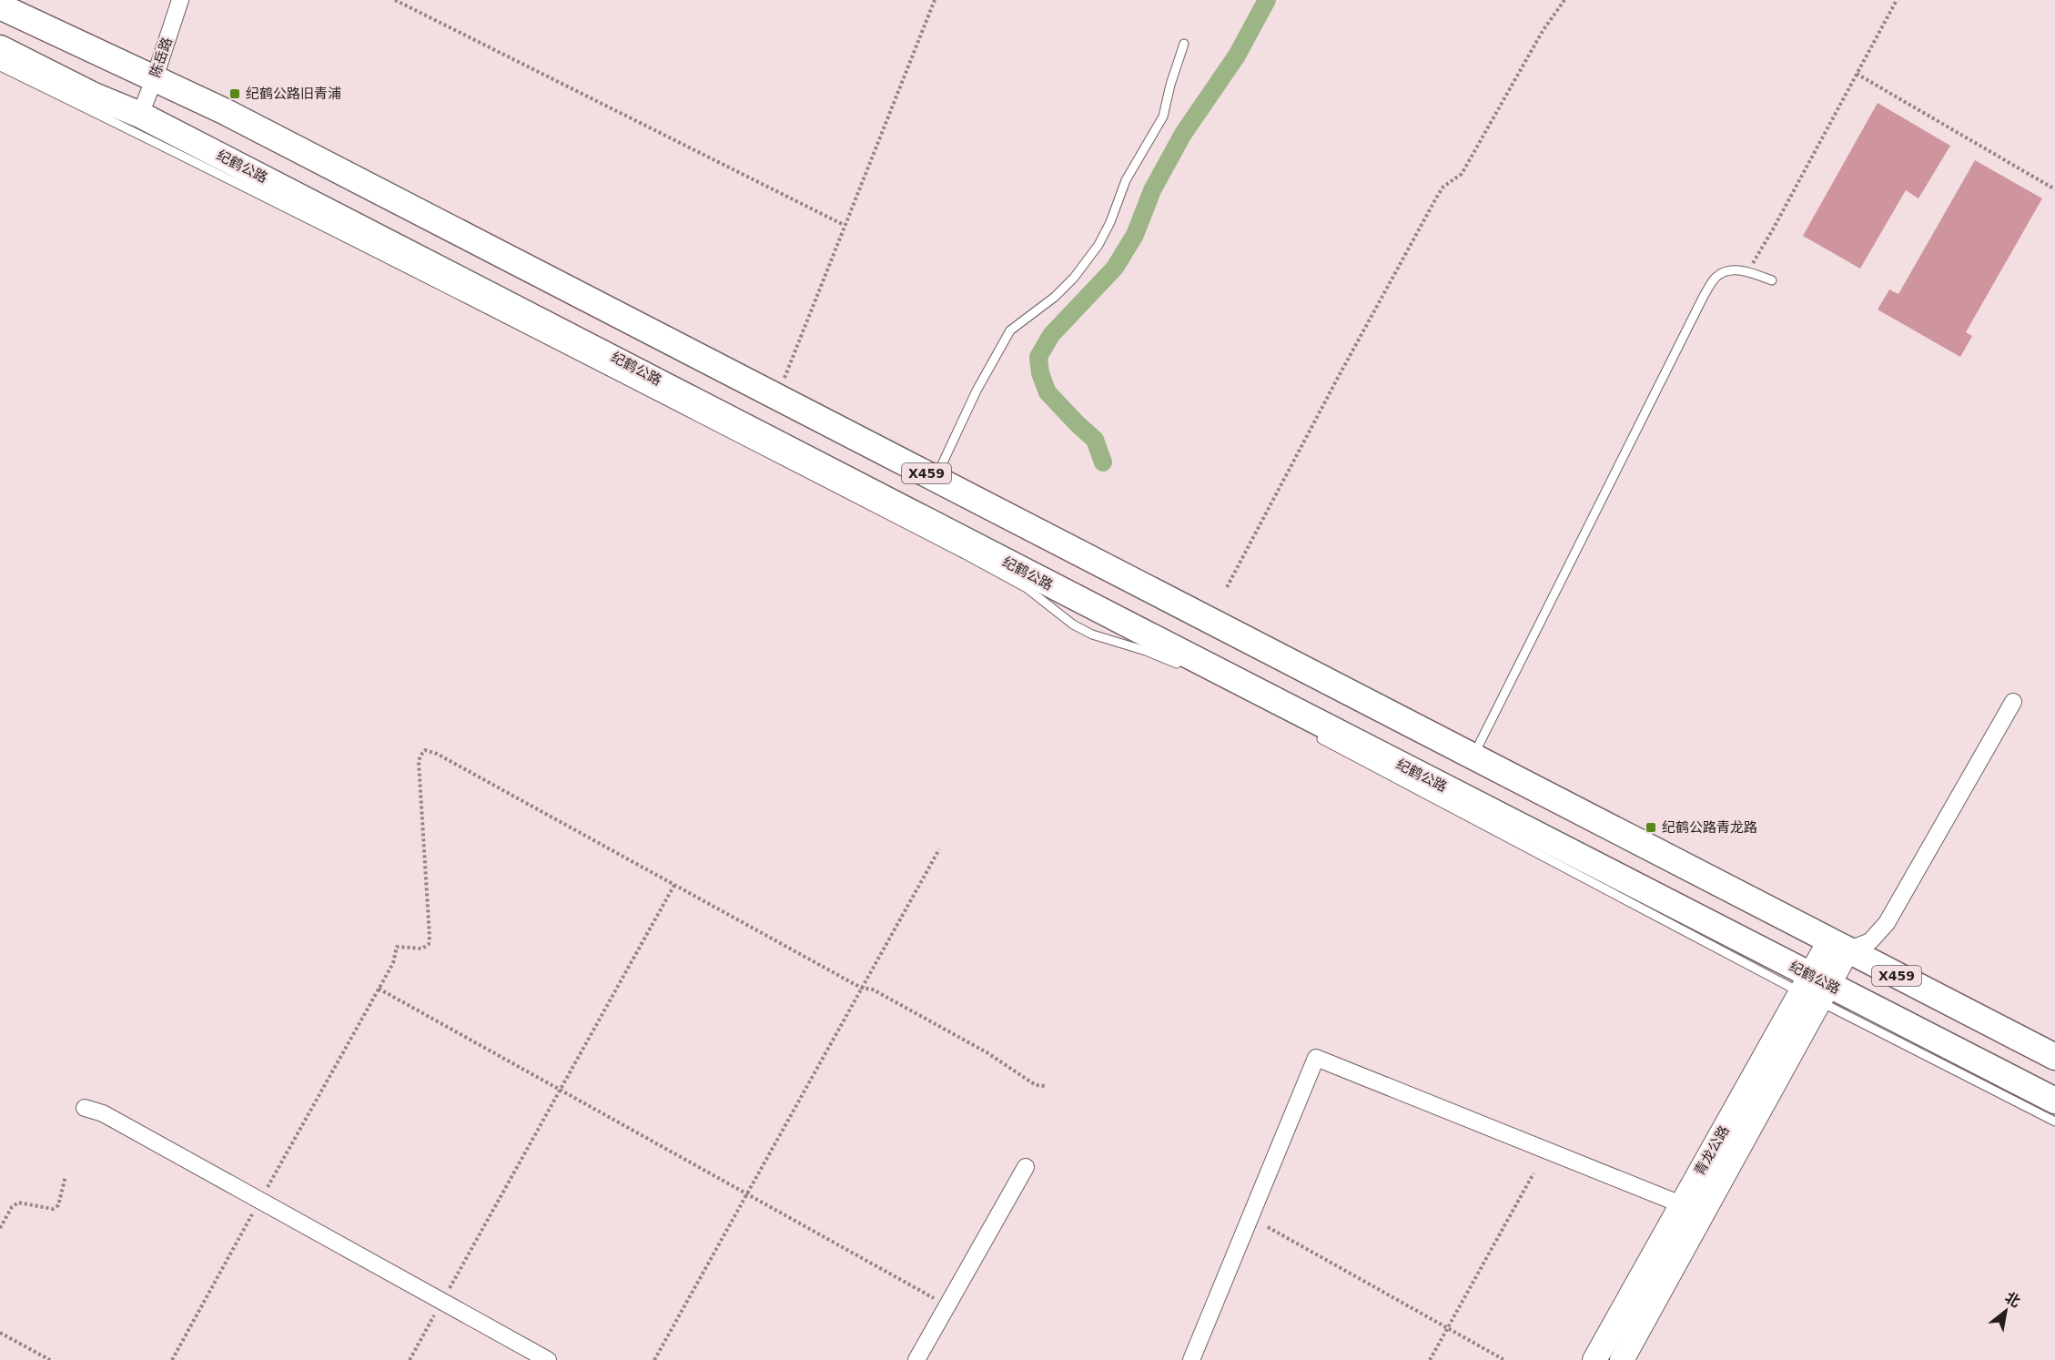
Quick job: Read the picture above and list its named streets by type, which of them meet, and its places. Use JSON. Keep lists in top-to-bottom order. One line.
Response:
{"streets":{"main road":["纪鹤公路","X459"],"street":["陈岳路","青龙公路"]},"crossings":[["陈岳路","纪鹤公路"],["陈岳路","X459"],["纪鹤公路","青龙公路"],["X459","青龙公路"]],"places":{"transit":["纪鹤公路旧青浦","纪鹤公路青龙路"]},"north":"top right"}
